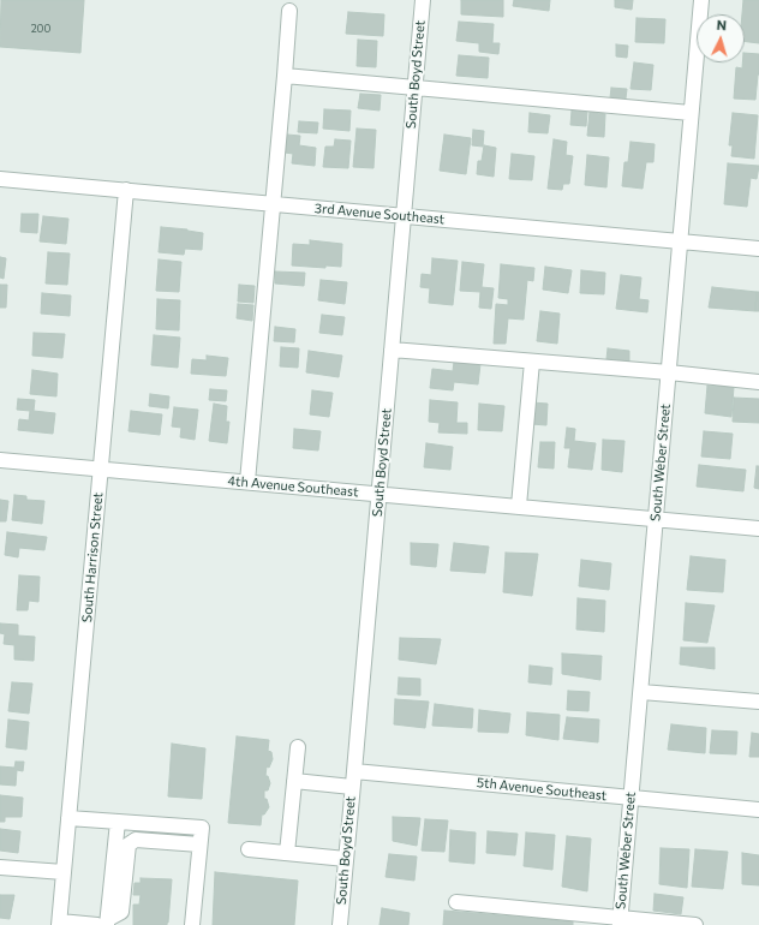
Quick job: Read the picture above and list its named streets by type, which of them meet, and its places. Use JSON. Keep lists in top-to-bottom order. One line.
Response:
{"streets":{"street":["South Boyd Street","3rd Avenue Southeast","South Weber Street","4th Avenue Southeast","South Harrison Street","5th Avenue Southeast"]},"crossings":[["South Boyd Street","3rd Avenue Southeast"],["South Boyd Street","4th Avenue Southeast"],["South Boyd Street","5th Avenue Southeast"],["3rd Avenue Southeast","South Weber Street"],["3rd Avenue Southeast","South Harrison Street"],["South Weber Street","4th Avenue Southeast"],["South Weber Street","5th Avenue Southeast"],["4th Avenue Southeast","South Harrison Street"]],"house_numbers":["200"],"north":"top"}
